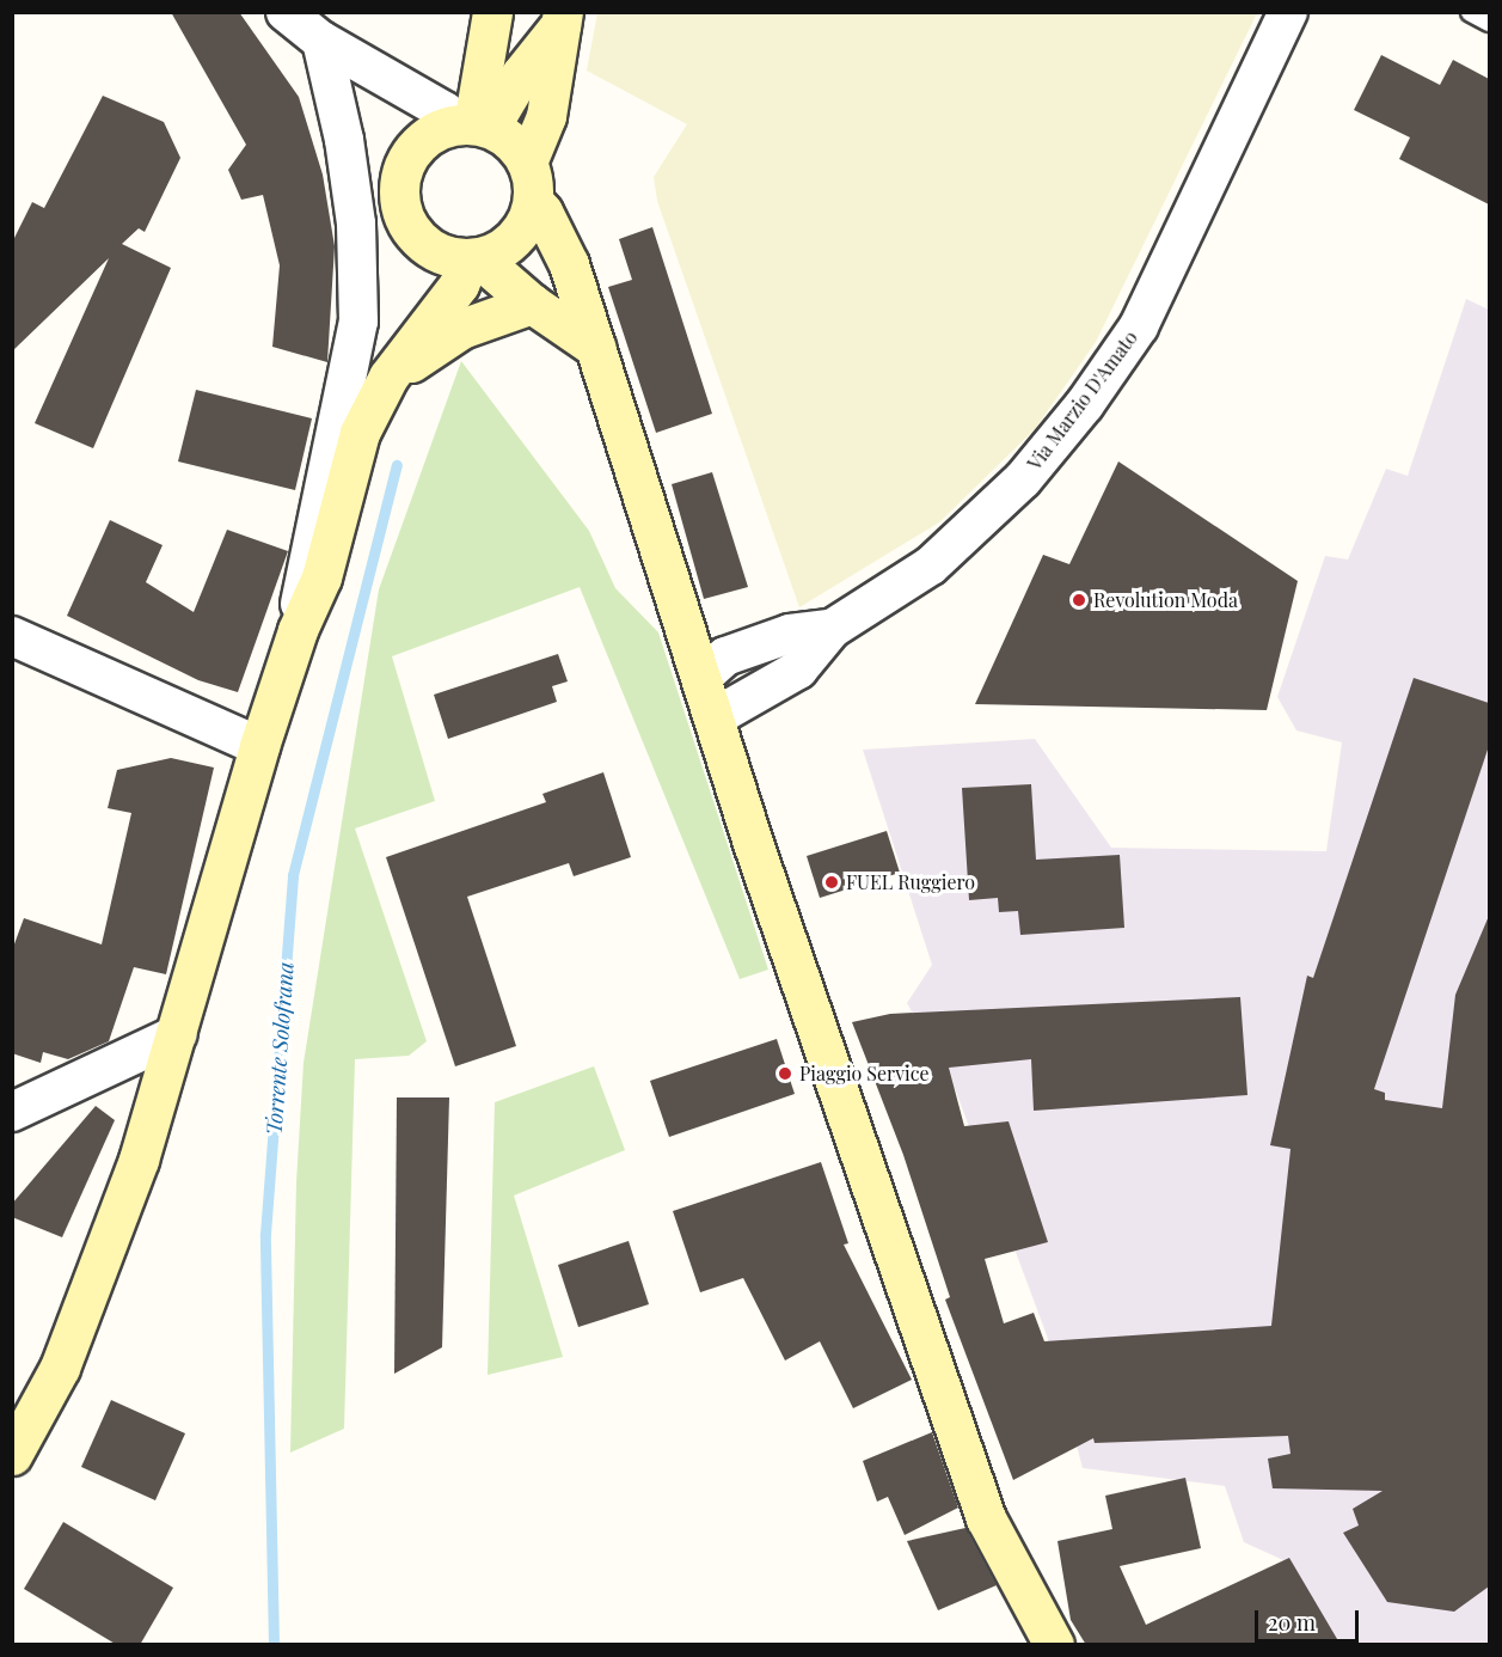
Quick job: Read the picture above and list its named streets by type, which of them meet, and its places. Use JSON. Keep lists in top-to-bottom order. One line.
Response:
{"streets":{"street":["Via Marzio D'Amato"]},"water":["Torrente Solofrana"],"places":["Revolution Moda","FUEL Ruggiero","Piaggio Service"],"scale_bar":"20 m"}
